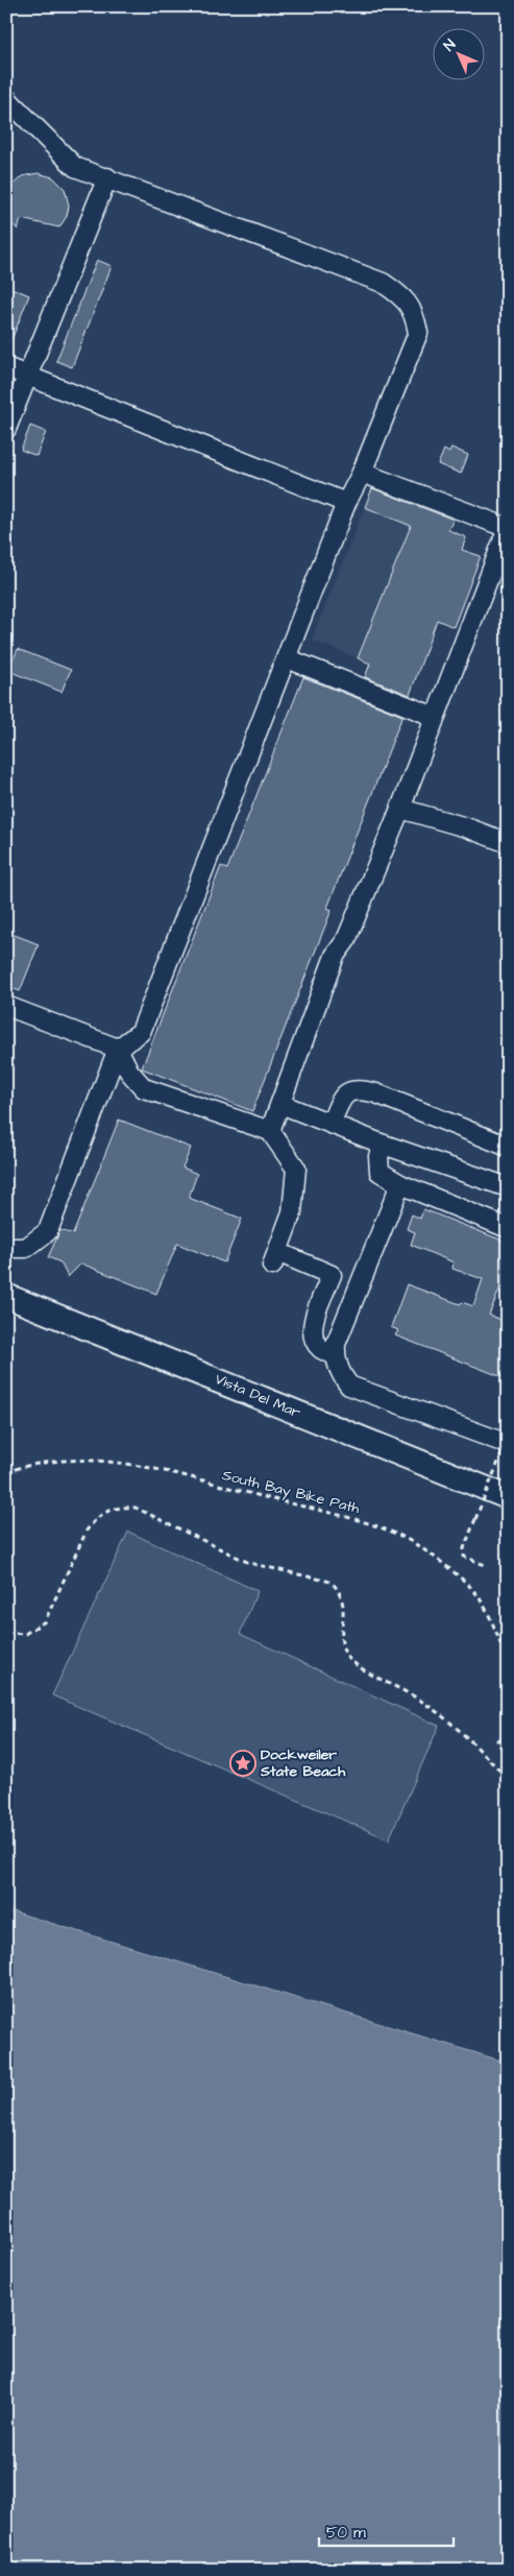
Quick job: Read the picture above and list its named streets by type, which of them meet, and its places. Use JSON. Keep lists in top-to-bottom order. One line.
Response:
{"streets":{"main road":["Vista Del Mar"],"path":["South Bay Bike Path"]},"places":{"place":["Dockweiler State Beach"]},"scale_bar":"50 m","north":"top left"}
